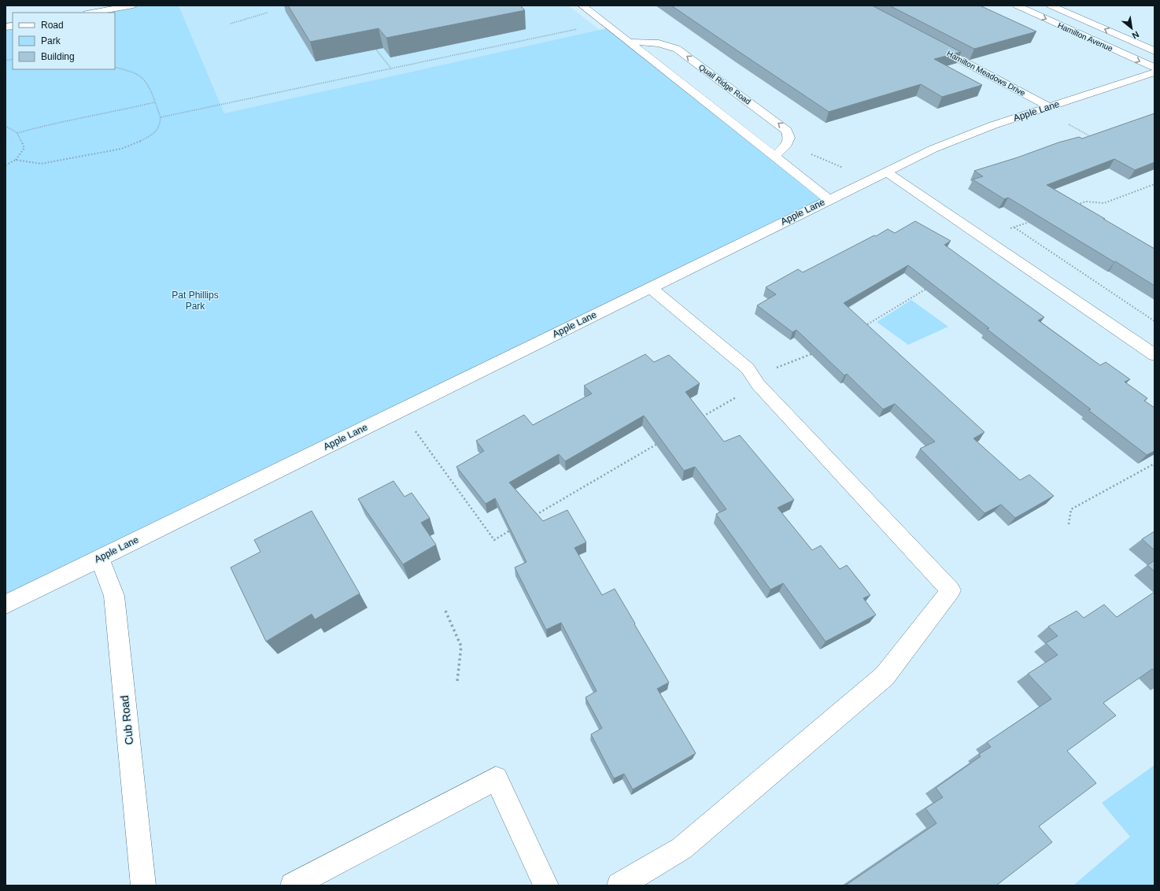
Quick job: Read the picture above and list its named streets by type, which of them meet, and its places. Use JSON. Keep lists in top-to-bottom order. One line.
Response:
{"streets":{"street":["Hamilton Avenue","Hamilton Meadows Drive","Quail Ridge Road","Apple Lane","Cub Road"]},"crossings":[["Hamilton Meadows Drive","Apple Lane"],["Apple Lane","Cub Road"]],"parks":["Pat Phillips Park"],"legend":["Road","Park","Building"],"north":"bottom right"}
